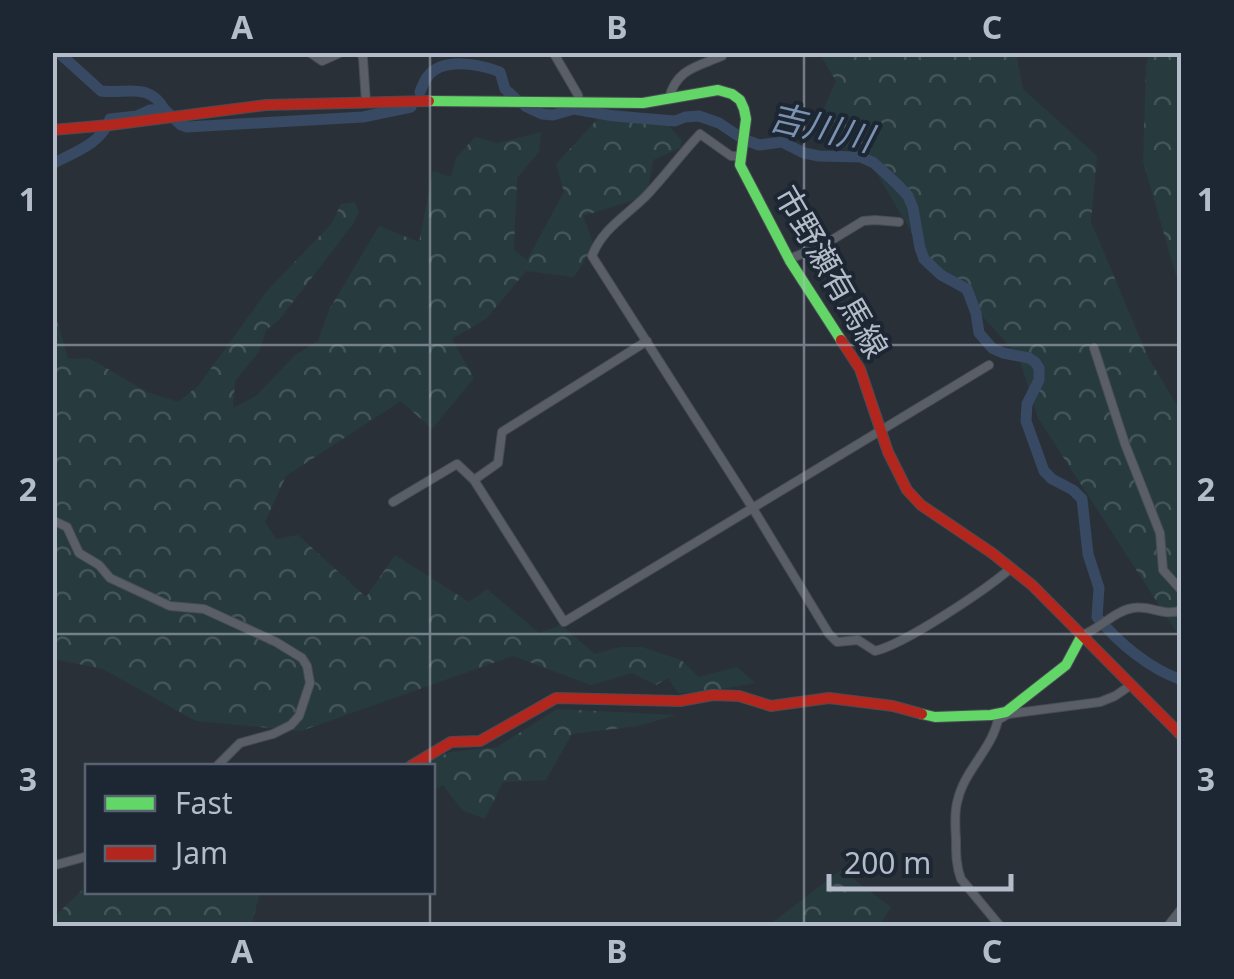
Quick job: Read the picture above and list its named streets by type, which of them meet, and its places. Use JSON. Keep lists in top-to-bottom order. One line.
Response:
{"streets":{"main road":["市野瀬有馬線"]},"water":["吉川川"],"legend":["Fast","Jam"],"scale_bar":"200 m","grid":{"columns":["A","B","C"],"rows":["1","2","3"]}}
